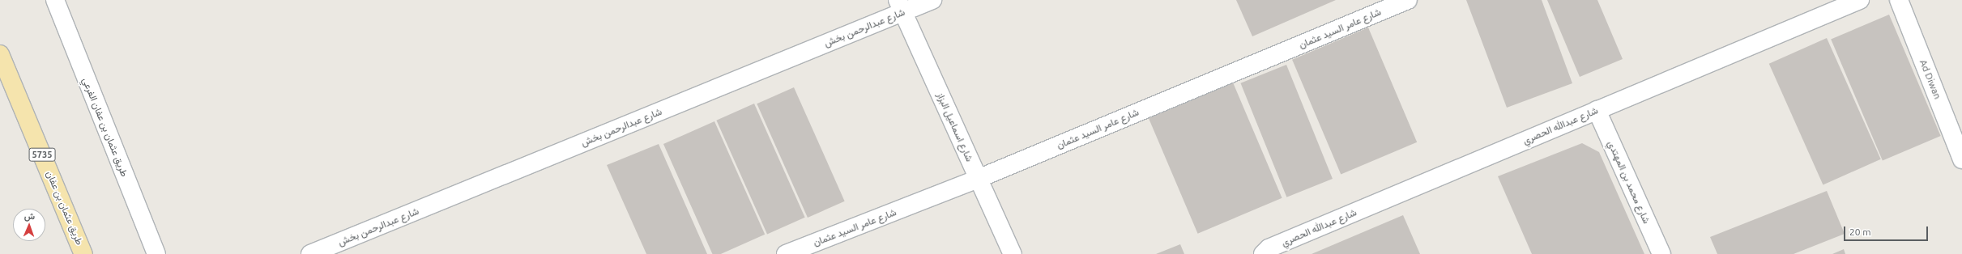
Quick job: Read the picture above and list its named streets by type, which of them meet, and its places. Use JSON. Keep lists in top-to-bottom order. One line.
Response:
{"streets":{"main road":["5735","طريق عثمان بن عفان"],"street":["شارع عبدالرحمن بخش","شارع عامر السيد عثمان","Ad Diwan","شارع عبدالله الحصري","طريق عثمان بن عفان الفرعي","شارع اسماعيل البزاز","شارع محمد بن المهتدي"]},"crossings":[["شارع عبدالرحمن بخش","شارع اسماعيل البزاز"],["شارع عامر السيد عثمان","شارع اسماعيل البزاز"],["شارع عبدالله الحصري","شارع محمد بن المهتدي"]],"scale_bar":"20 m","north":"top"}
